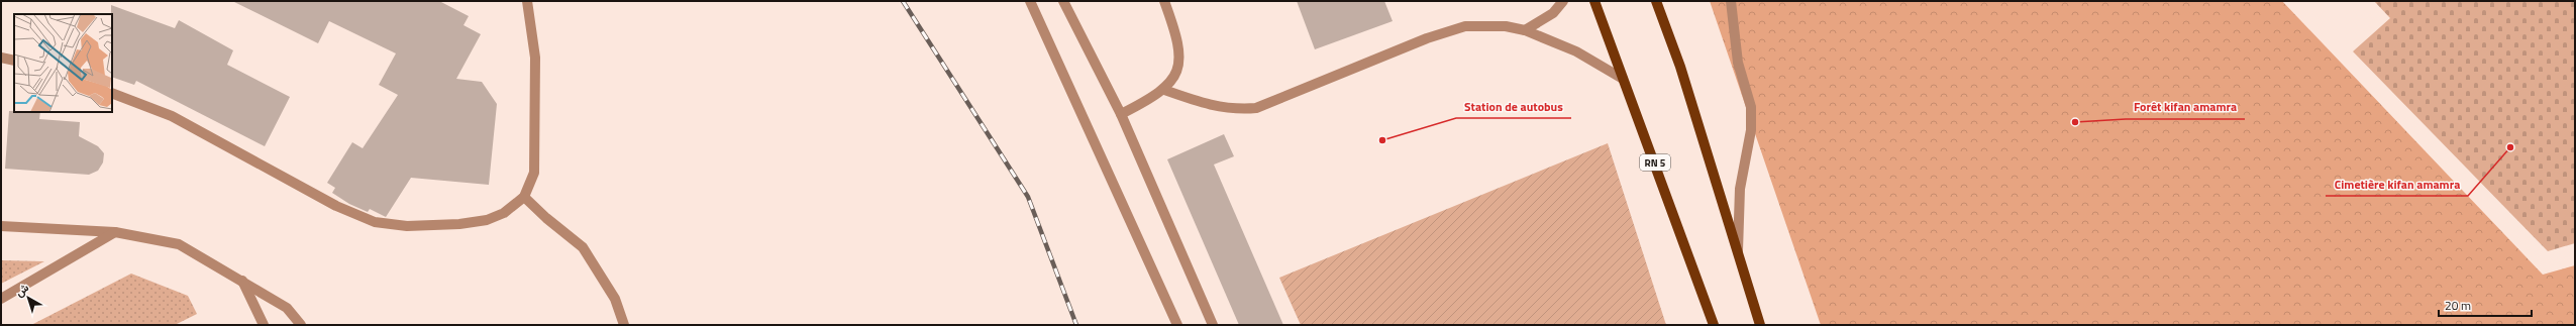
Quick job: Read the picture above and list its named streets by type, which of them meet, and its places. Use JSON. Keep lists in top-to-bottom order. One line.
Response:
{"streets":{"main road":["RN 5"]},"places":["Forêt kifan amamra","Station de autobus","Cimetière kifan amamra"],"scale_bar":"20 m","north":"top left"}
